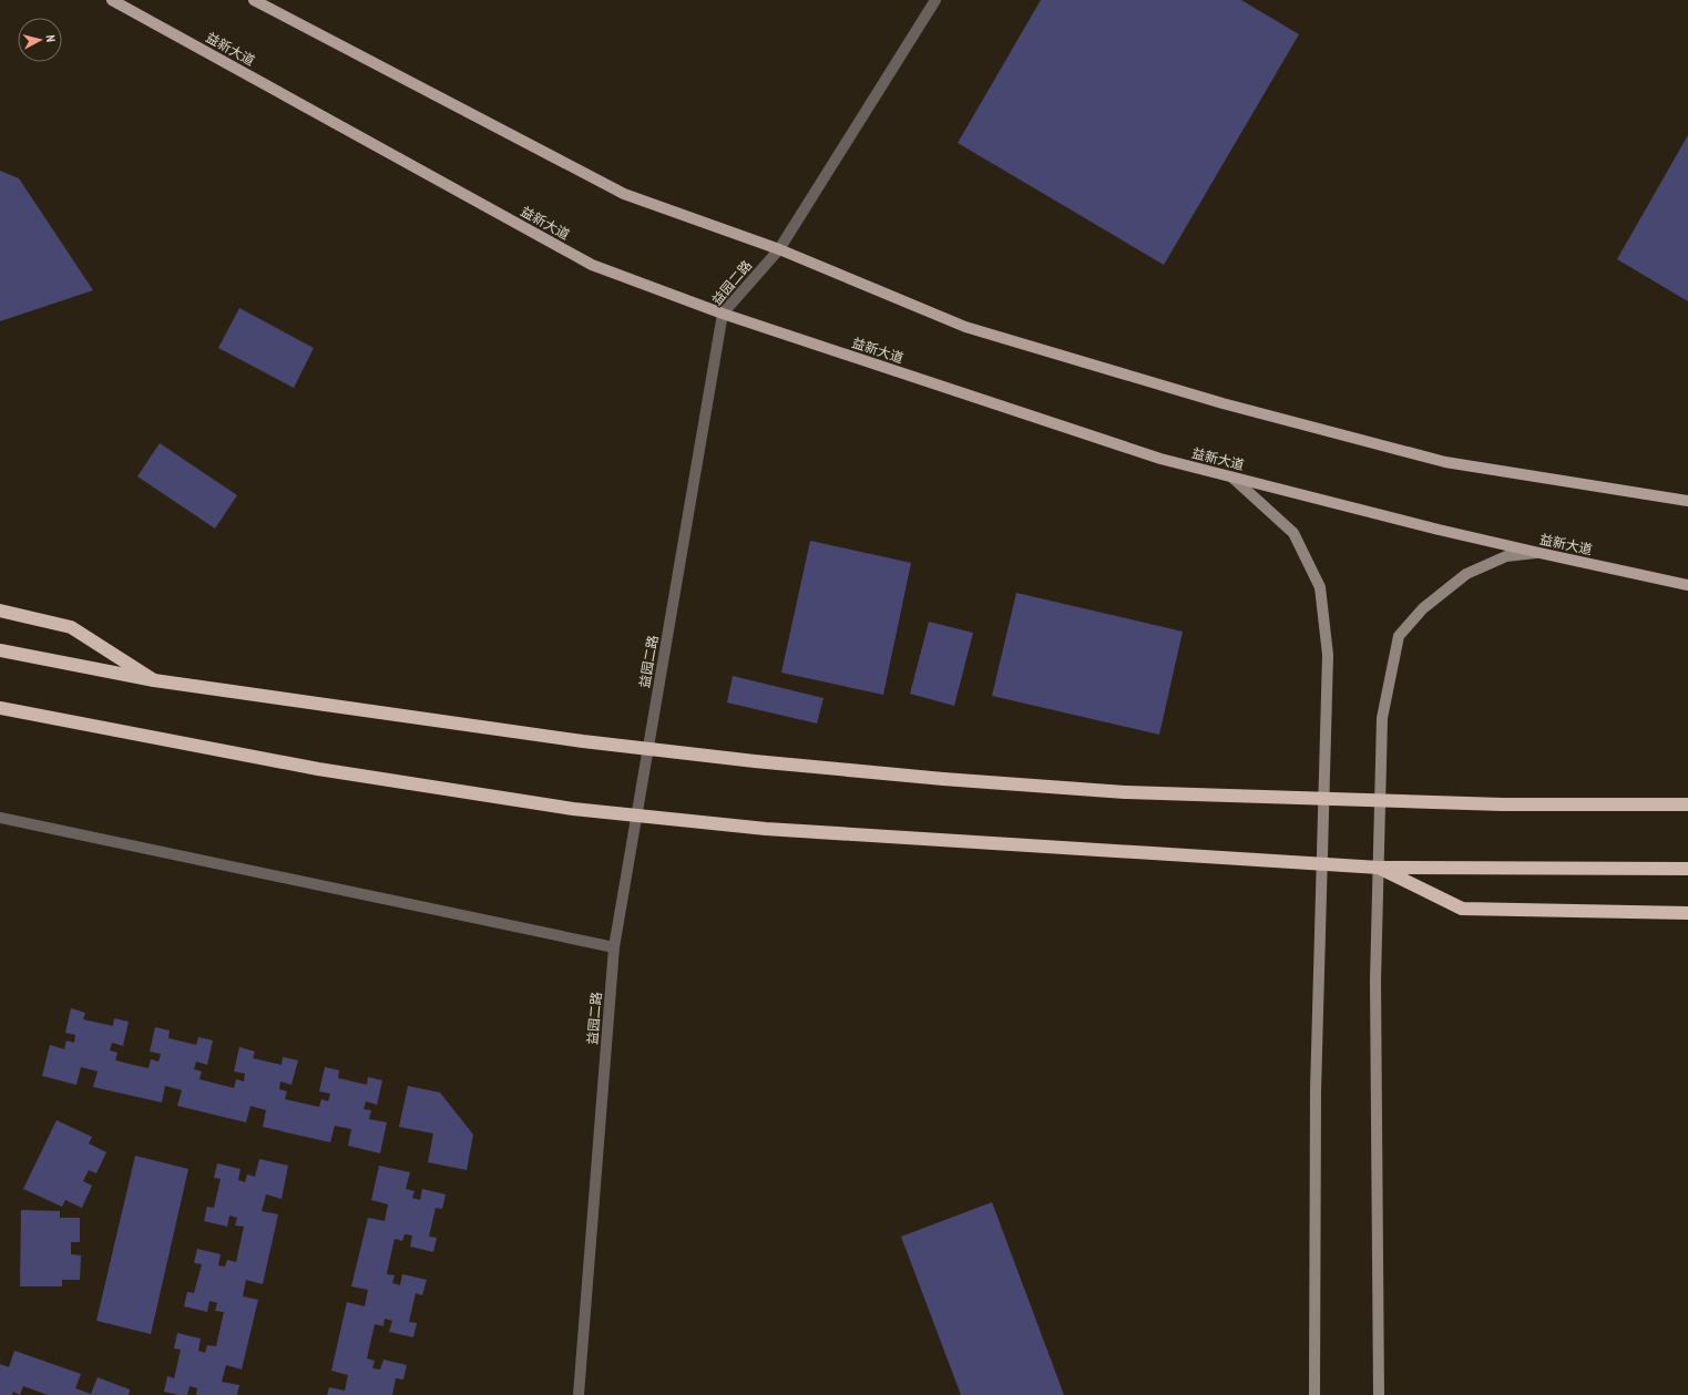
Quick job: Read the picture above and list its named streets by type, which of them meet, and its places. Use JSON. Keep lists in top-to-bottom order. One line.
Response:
{"streets":{"main road":["益新大道"],"street":["益园二路"]},"crossings":[["益新大道","益园二路"]],"north":"right"}
